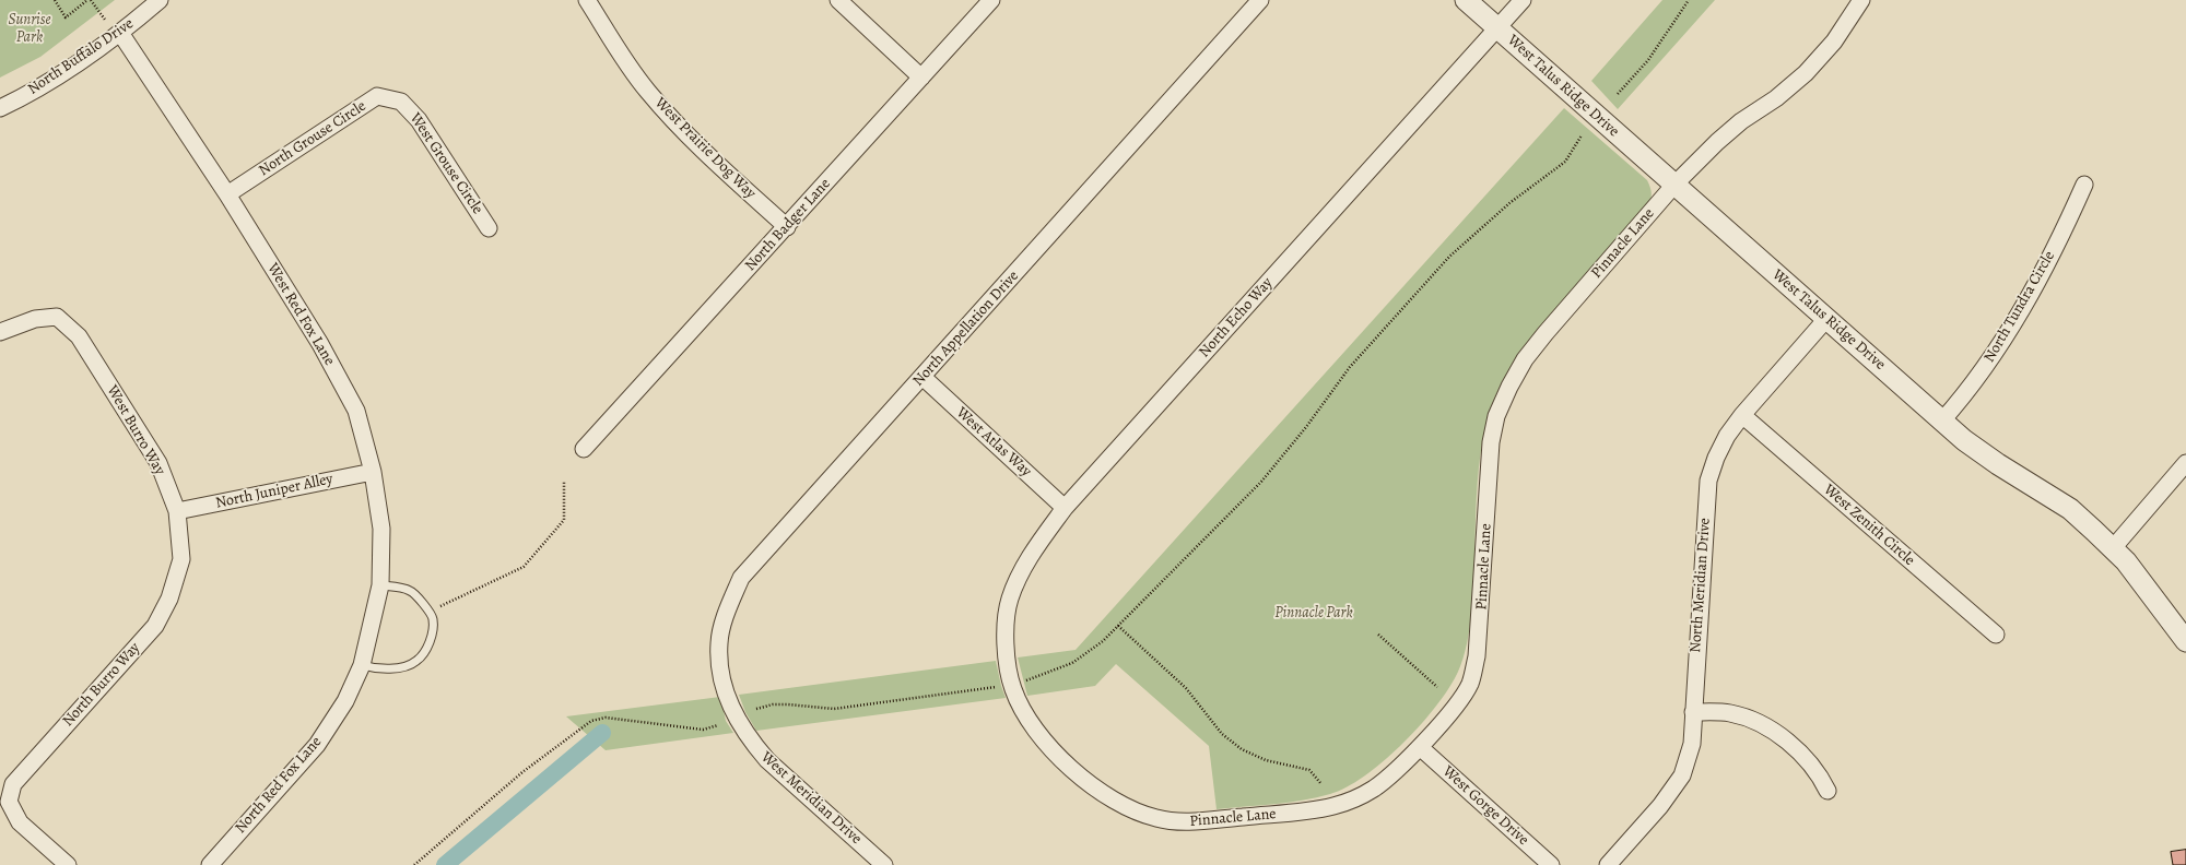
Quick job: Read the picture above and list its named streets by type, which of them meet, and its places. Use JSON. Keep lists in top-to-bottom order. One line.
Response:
{"streets":{"street":["North Buffalo Drive","West Talus Ridge Drive","North Grouse Circle","West Prairie Dog Way","West Grouse Circle","North Badger Lane","Pinnacle Lane","North Tundra Circle","West Red Fox Lane","North Echo Way","North Appellation Drive","West Burro Way","West Atlas Way","North Juniper Alley","West Zenith Circle","North Meridian Drive","North Burro Way","North Red Fox Lane","West Meridian Drive","West Gorge Drive"]},"crossings":[["North Buffalo Drive","West Red Fox Lane"],["West Talus Ridge Drive","Pinnacle Lane"],["West Talus Ridge Drive","North Tundra Circle"],["West Talus Ridge Drive","North Echo Way"],["West Talus Ridge Drive","North Meridian Drive"],["North Grouse Circle","West Grouse Circle"],["North Grouse Circle","West Red Fox Lane"],["West Prairie Dog Way","North Badger Lane"],["Pinnacle Lane","North Echo Way"],["Pinnacle Lane","West Gorge Drive"],["West Red Fox Lane","North Juniper Alley"],["West Red Fox Lane","North Red Fox Lane"],["North Echo Way","West Atlas Way"],["North Appellation Drive","West Atlas Way"],["North Appellation Drive","West Meridian Drive"],["West Burro Way","North Juniper Alley"],["West Burro Way","North Burro Way"],["West Zenith Circle","North Meridian Drive"]],"parks":["Sunrise Park","Pinnacle Park"]}
